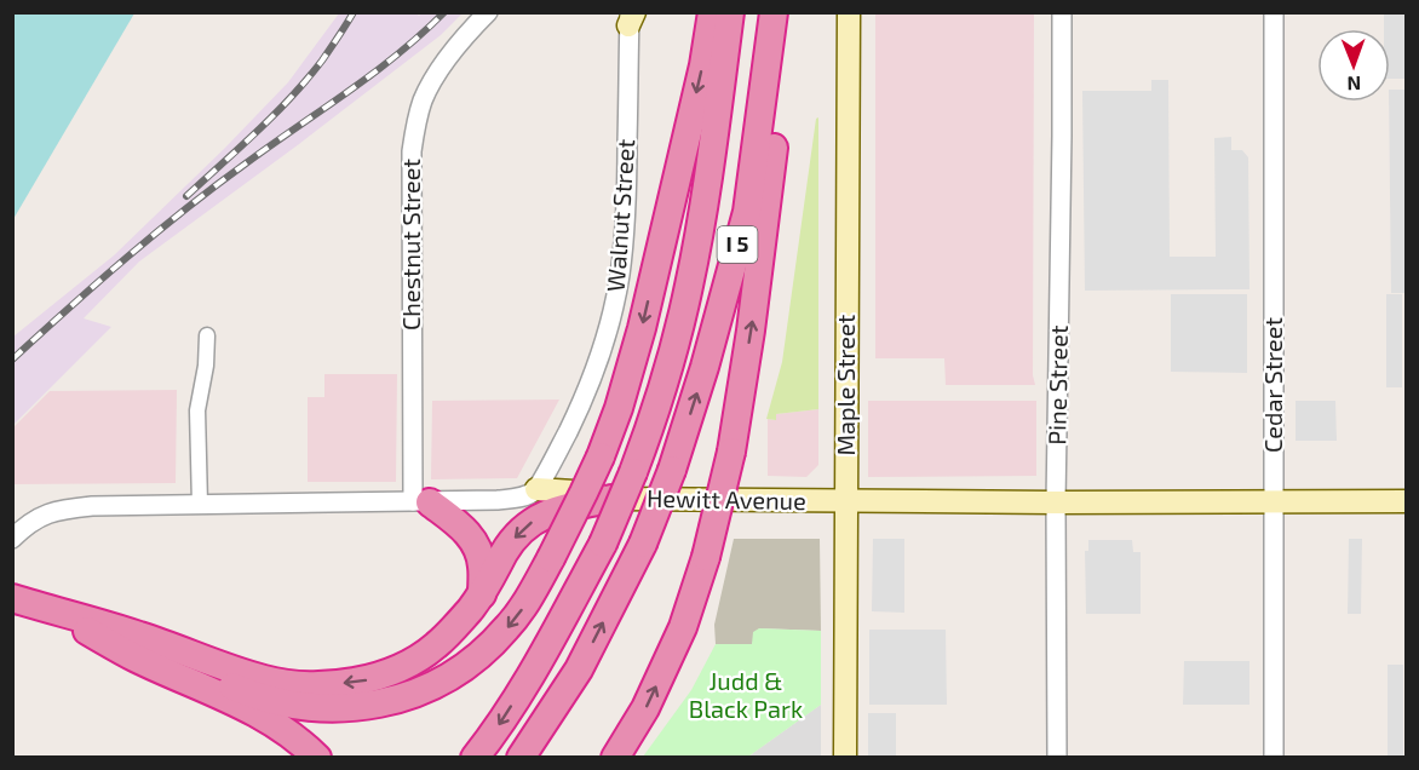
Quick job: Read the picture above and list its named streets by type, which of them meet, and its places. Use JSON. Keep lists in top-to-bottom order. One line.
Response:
{"streets":{"highway":["I 5"],"main road":["Maple Street","Hewitt Avenue"],"street":["Walnut Street","Chestnut Street","Pine Street","Cedar Street"]},"crossings":[["Walnut Street","Hewitt Avenue"],["Chestnut Street","Hewitt Avenue"],["Maple Street","Hewitt Avenue"],["Pine Street","Hewitt Avenue"],["Cedar Street","Hewitt Avenue"]],"parks":["Judd & Black Park"],"north":"bottom"}
